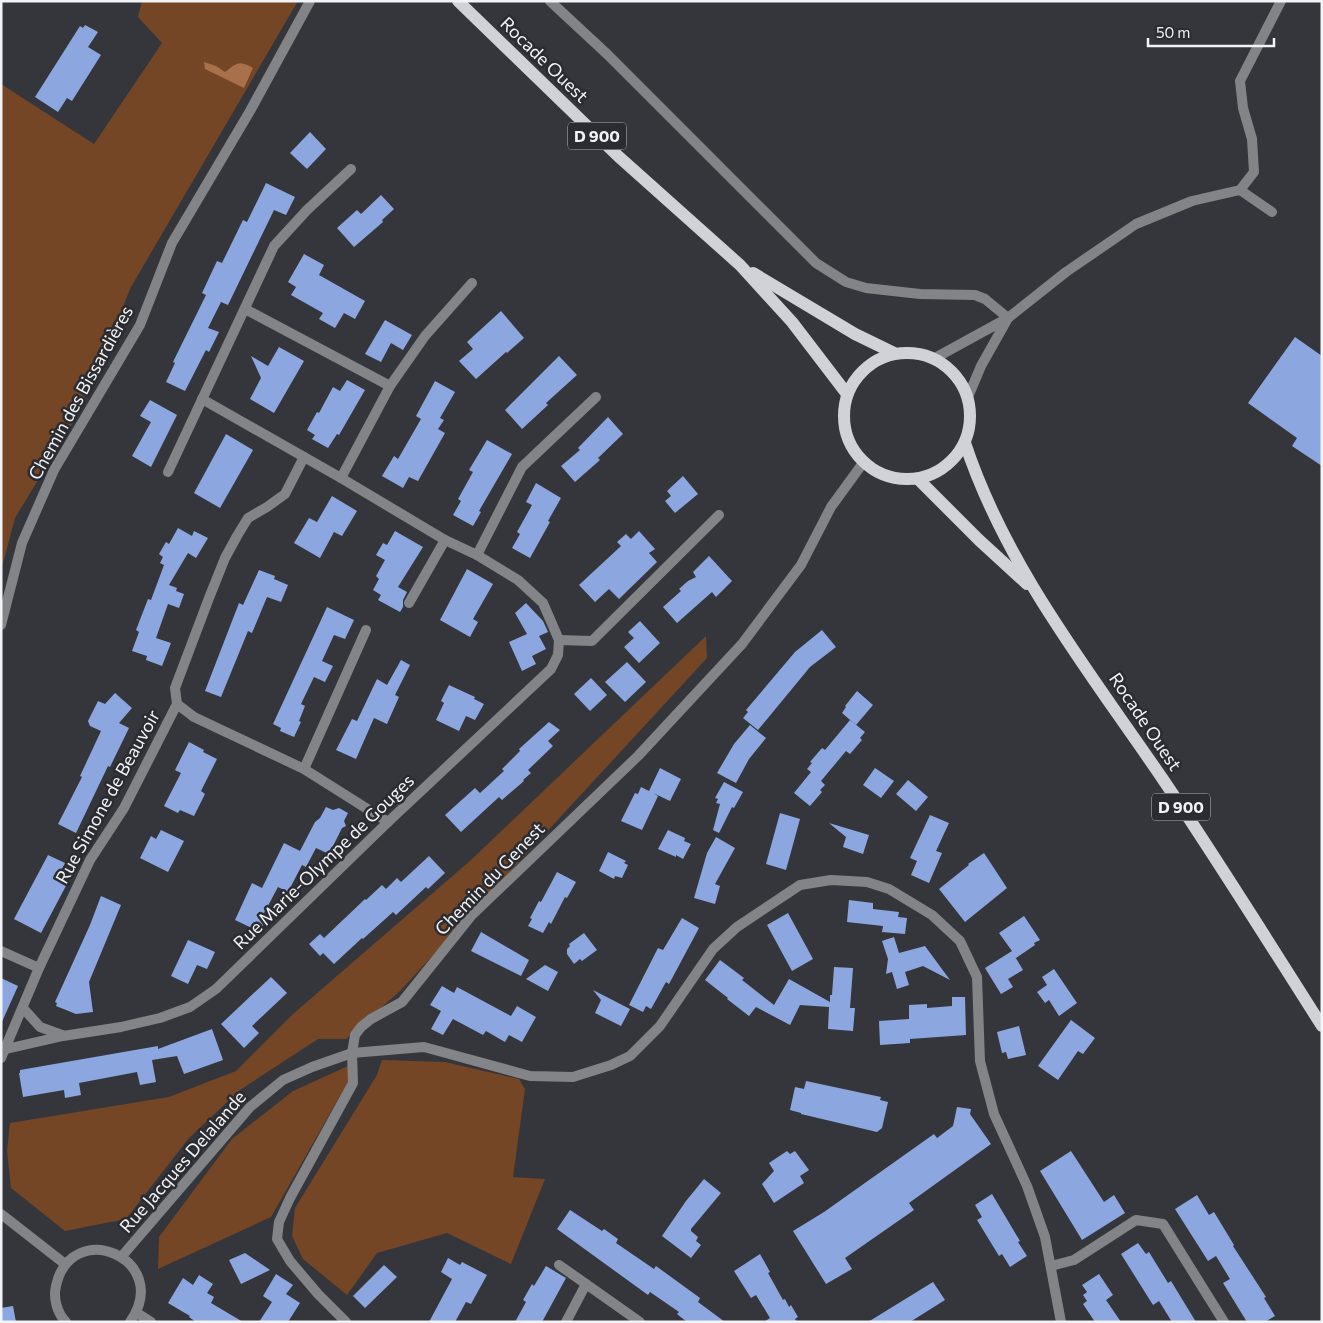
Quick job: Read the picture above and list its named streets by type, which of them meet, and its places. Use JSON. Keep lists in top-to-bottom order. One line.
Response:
{"streets":{"main road":["Rocade Ouest","D 900"],"street":["Chemin des Bissardières","Rue Simone de Beauvoir","Rue Marie-Olympe de Gouges","Chemin du Genest","Rue Jacques Delalande"]},"crossings":[["Rocade Ouest","Chemin du Genest"],["Rue Simone de Beauvoir","Rue Marie-Olympe de Gouges"],["Chemin du Genest","Rue Jacques Delalande"]],"scale_bar":"50 m"}
